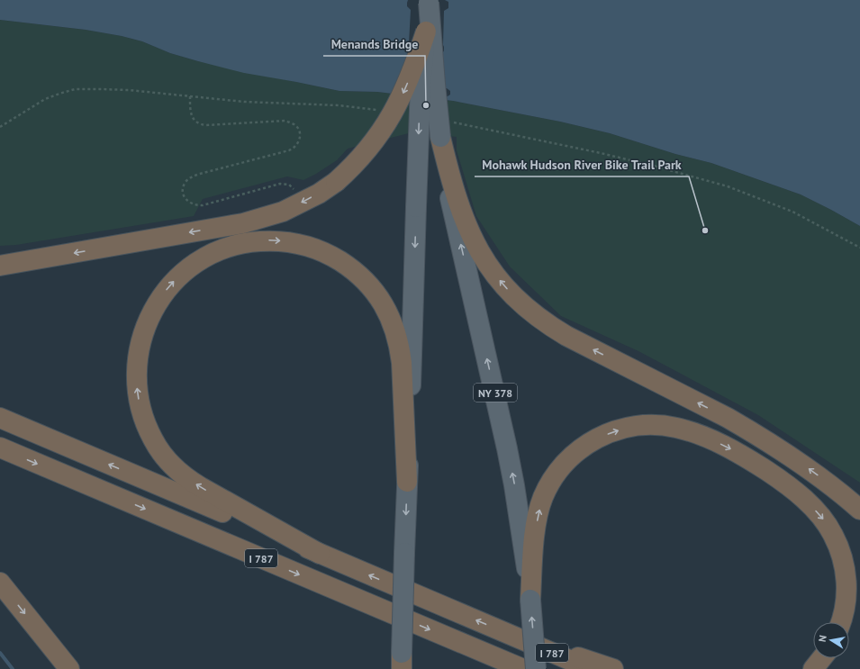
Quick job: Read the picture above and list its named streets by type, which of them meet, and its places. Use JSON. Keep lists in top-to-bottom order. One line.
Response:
{"streets":{"highway":["I 787"],"main road":["NY 378"]},"places":["Menands Bridge","Mohawk Hudson River Bike Trail Park"],"north":"left"}
